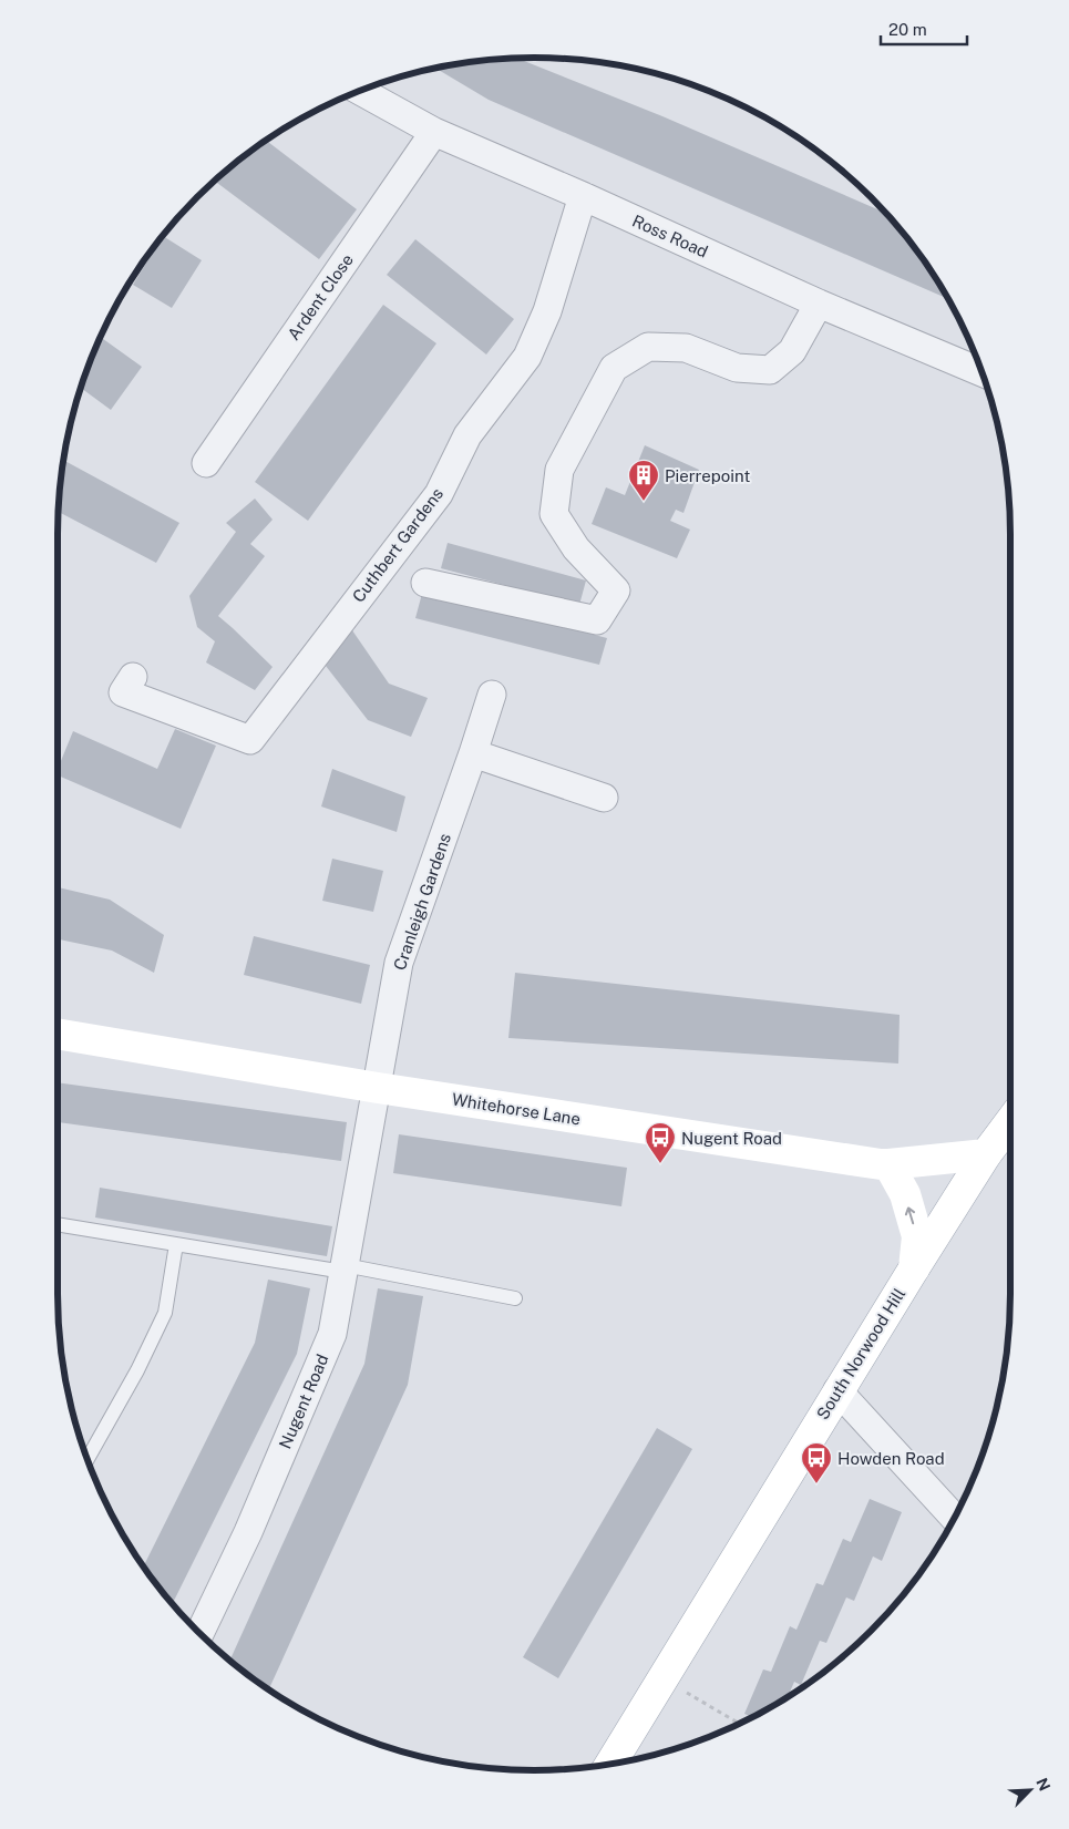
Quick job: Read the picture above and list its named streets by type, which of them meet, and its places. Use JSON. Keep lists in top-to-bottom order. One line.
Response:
{"streets":{"main road":["Whitehorse Lane","South Norwood Hill"],"street":["Ross Road","Ardent Close","Cuthbert Gardens","Cranleigh Gardens","Nugent Road"]},"crossings":[["Ross Road","Ardent Close"],["Ross Road","Cuthbert Gardens"],["Cranleigh Gardens","Whitehorse Lane"],["Cranleigh Gardens","Nugent Road"],["Whitehorse Lane","South Norwood Hill"],["Whitehorse Lane","Nugent Road"]],"places":{"building":["Pierrepoint"],"bus stop":["Nugent Road","Howden Road"]},"scale_bar":"20 m","north":"top right"}
